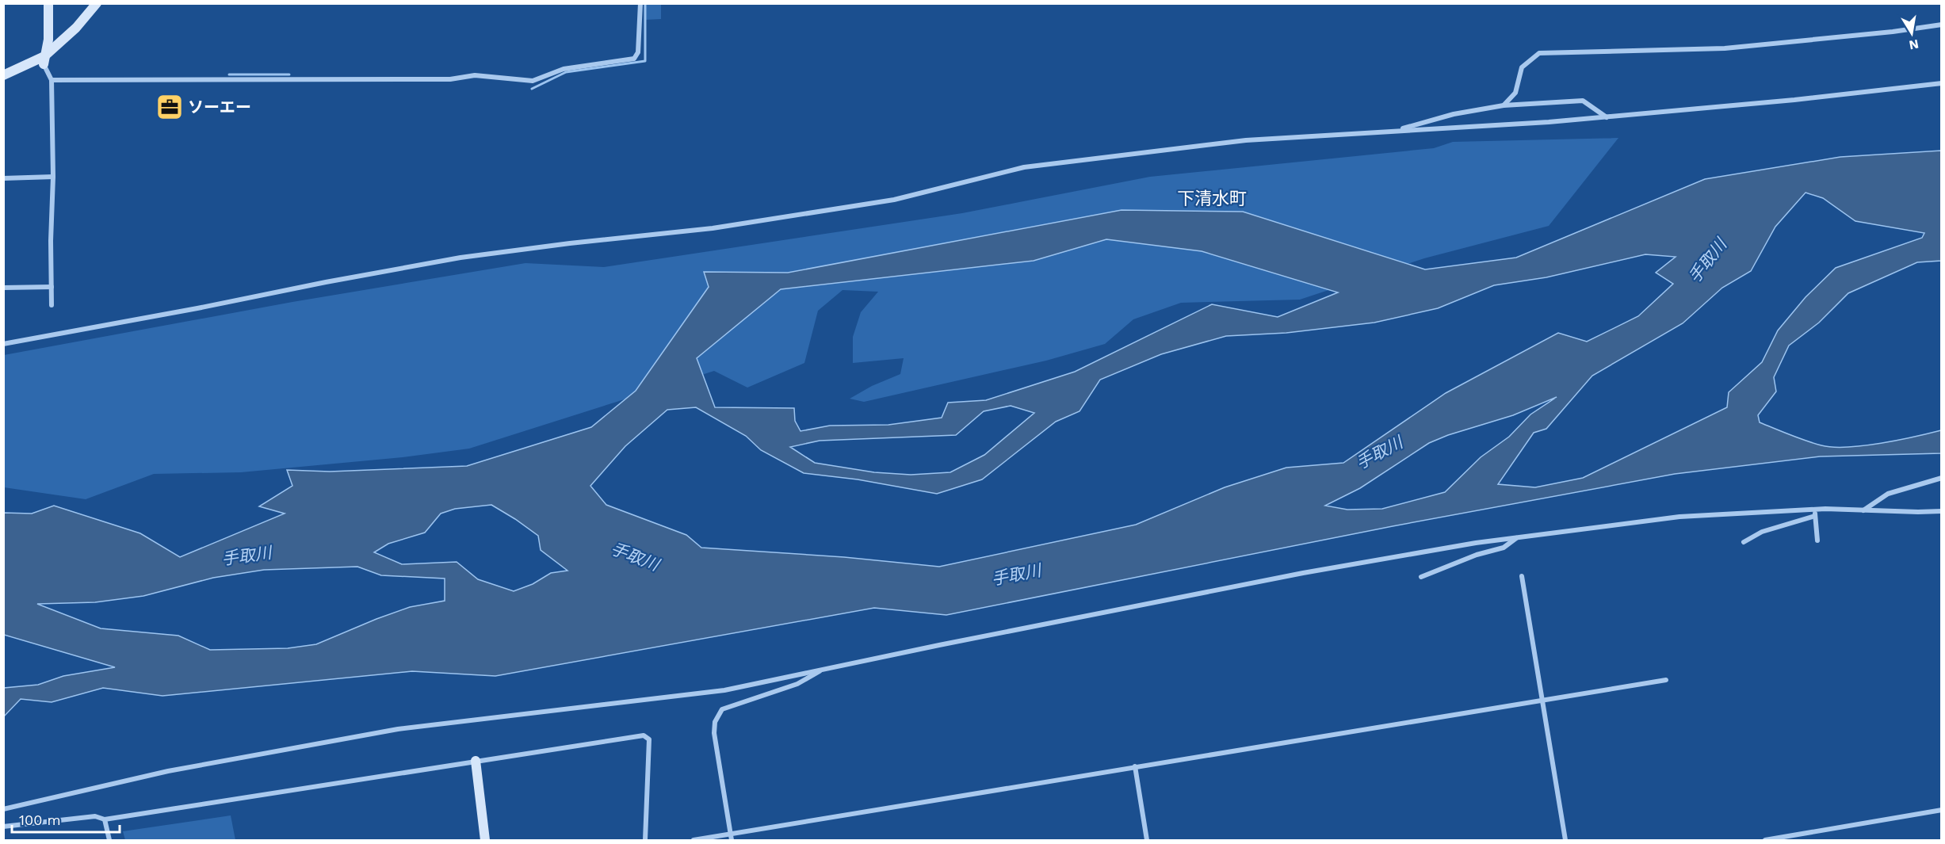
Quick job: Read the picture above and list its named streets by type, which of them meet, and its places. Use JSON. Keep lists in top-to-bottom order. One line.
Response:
{"districts":["下清水町"],"water":["手取川"],"places":{"office":["ソーエー"]},"scale_bar":"100 m","north":"bottom"}
